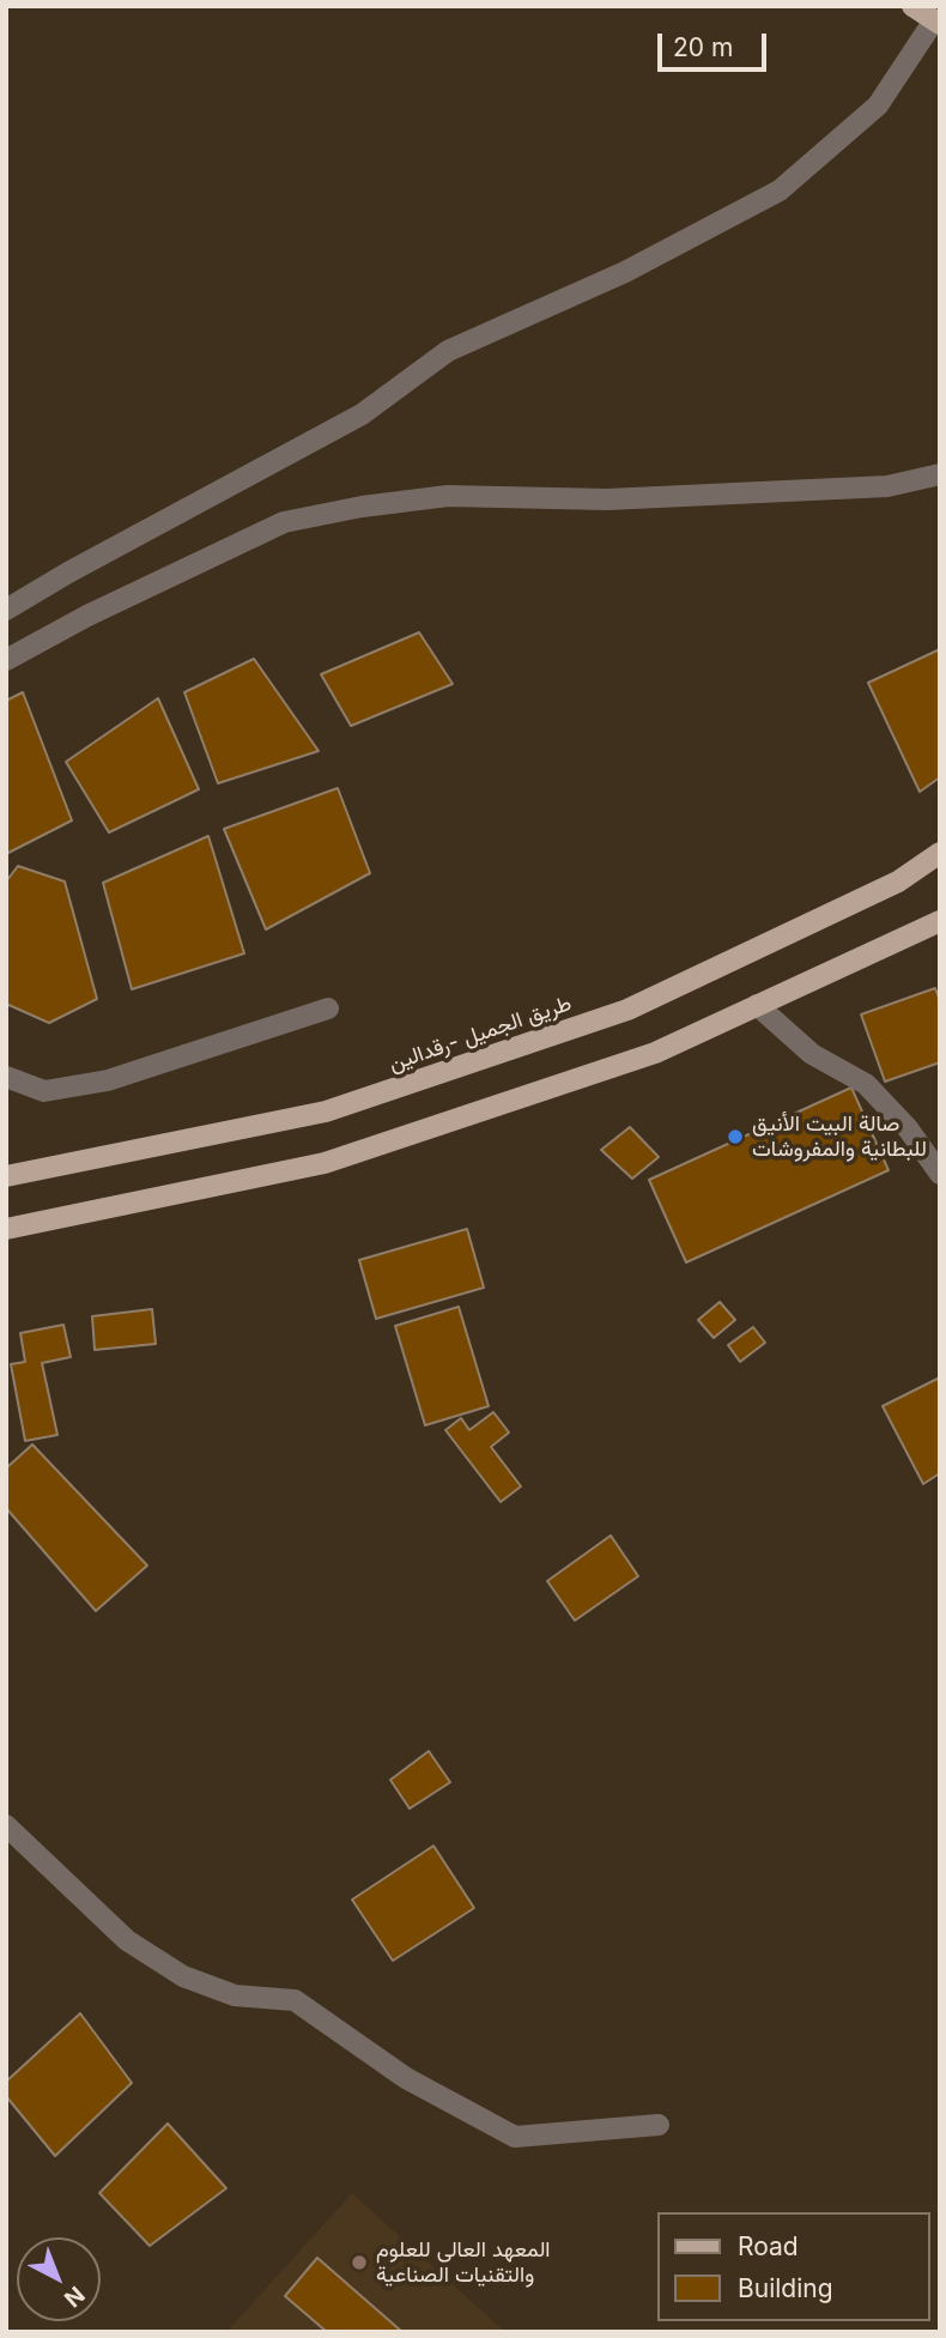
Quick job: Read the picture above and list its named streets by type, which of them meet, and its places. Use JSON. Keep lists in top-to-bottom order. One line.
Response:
{"streets":{"main road":["طريق الجميل -رقدالين"]},"places":["صالة البيت الأنيق للبطانية والمفروشات","المعهد العالي للعلوم والتقنيات الصناعية"],"legend":["Road","Building"],"scale_bar":"20 m","north":"bottom right"}
